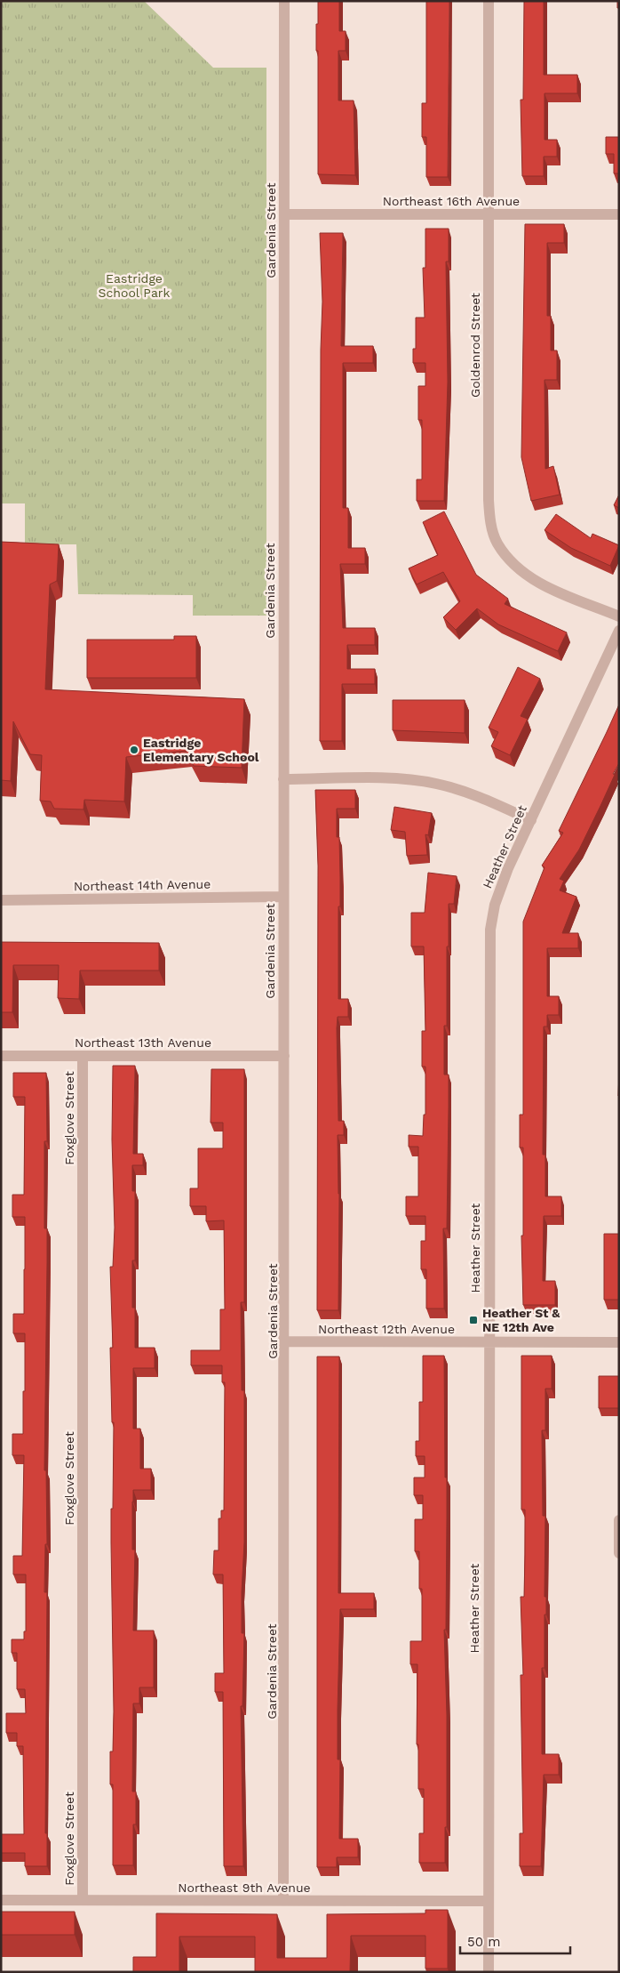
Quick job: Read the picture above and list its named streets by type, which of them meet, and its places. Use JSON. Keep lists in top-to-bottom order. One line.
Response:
{"streets":{"street":["Northeast 16th Avenue","Gardenia Street","Goldenrod Street","Heather Street","Northeast 14th Avenue","Northeast 13th Avenue","Foxglove Street","Northeast 12th Avenue","Northeast 9th Avenue"]},"crossings":[["Northeast 16th Avenue","Gardenia Street"],["Northeast 16th Avenue","Goldenrod Street"],["Gardenia Street","Northeast 14th Avenue"],["Gardenia Street","Northeast 13th Avenue"],["Gardenia Street","Northeast 12th Avenue"],["Gardenia Street","Northeast 9th Avenue"],["Heather Street","Northeast 12th Avenue"],["Heather Street","Northeast 9th Avenue"],["Northeast 13th Avenue","Foxglove Street"],["Foxglove Street","Northeast 9th Avenue"]],"parks":["Eastridge School Park"],"places":{"other":["Eastridge Elementary School"],"transit":["Heather St & NE 12th Ave"]},"scale_bar":"50 m"}
